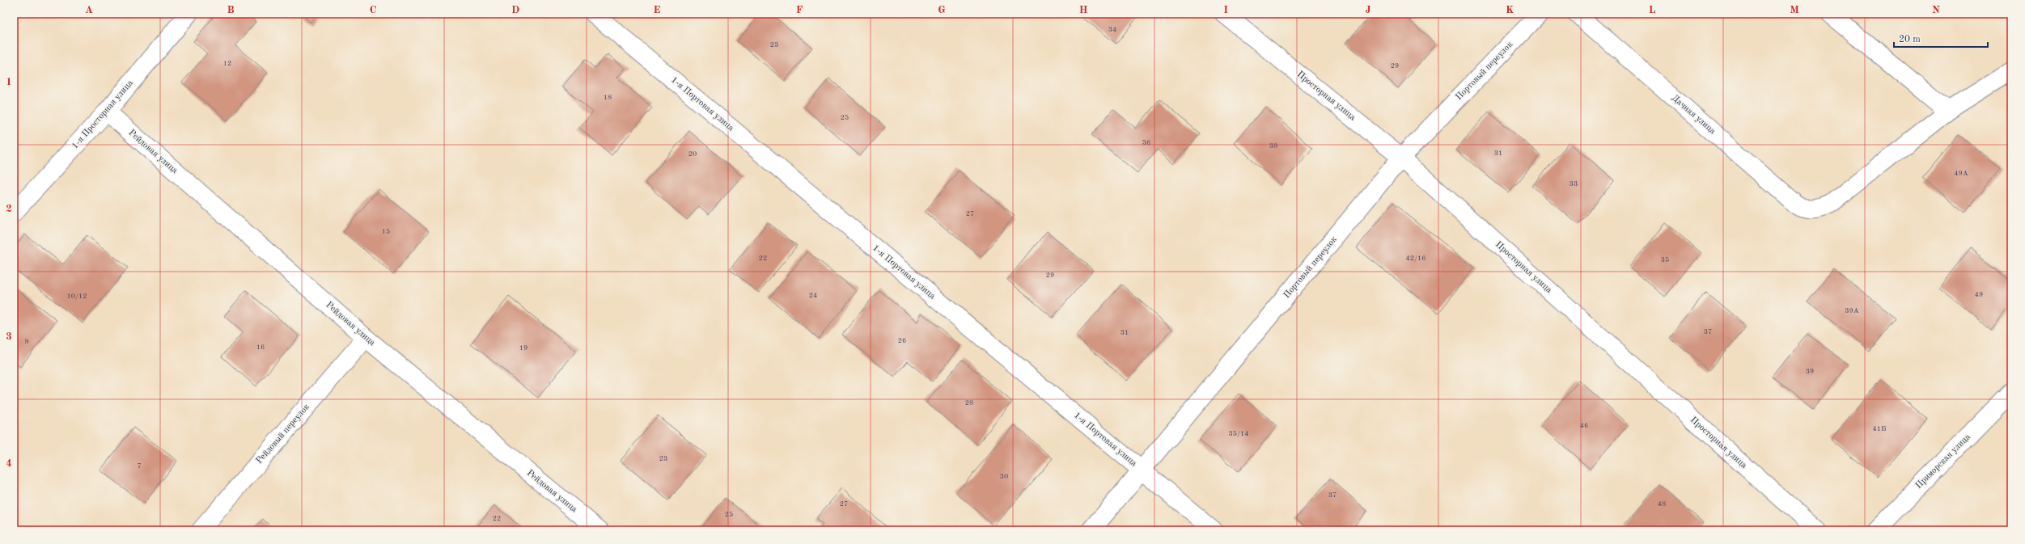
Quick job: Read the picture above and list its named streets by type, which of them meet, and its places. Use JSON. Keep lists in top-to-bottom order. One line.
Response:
{"streets":{"street":["Портовый переулок","Просторная улица","1-я Портовая улица","1-я Просторная улица","Дачная улица","Рейдовая улица","Рейдовый переулок","Приморская улица"]},"crossings":[["Портовый переулок","Просторная улица"],["Портовый переулок","1-я Портовая улица"],["1-я Просторная улица","Рейдовая улица"],["Рейдовая улица","Рейдовый переулок"]],"house_numbers":["34","23","12","29","18","25","36","38","31","20","49А","33","27","15","22","42/16","35","29","49","24","10/12","39А","37","31","26","8","16","19","39","28","46","41Б","35/14","23","7","30","37","27","48","25","22"],"scale_bar":"20 m","grid":{"columns":["A","B","C","D","E","F","G","H","I","J","K","L","M","N"],"rows":["1","2","3","4"]}}
